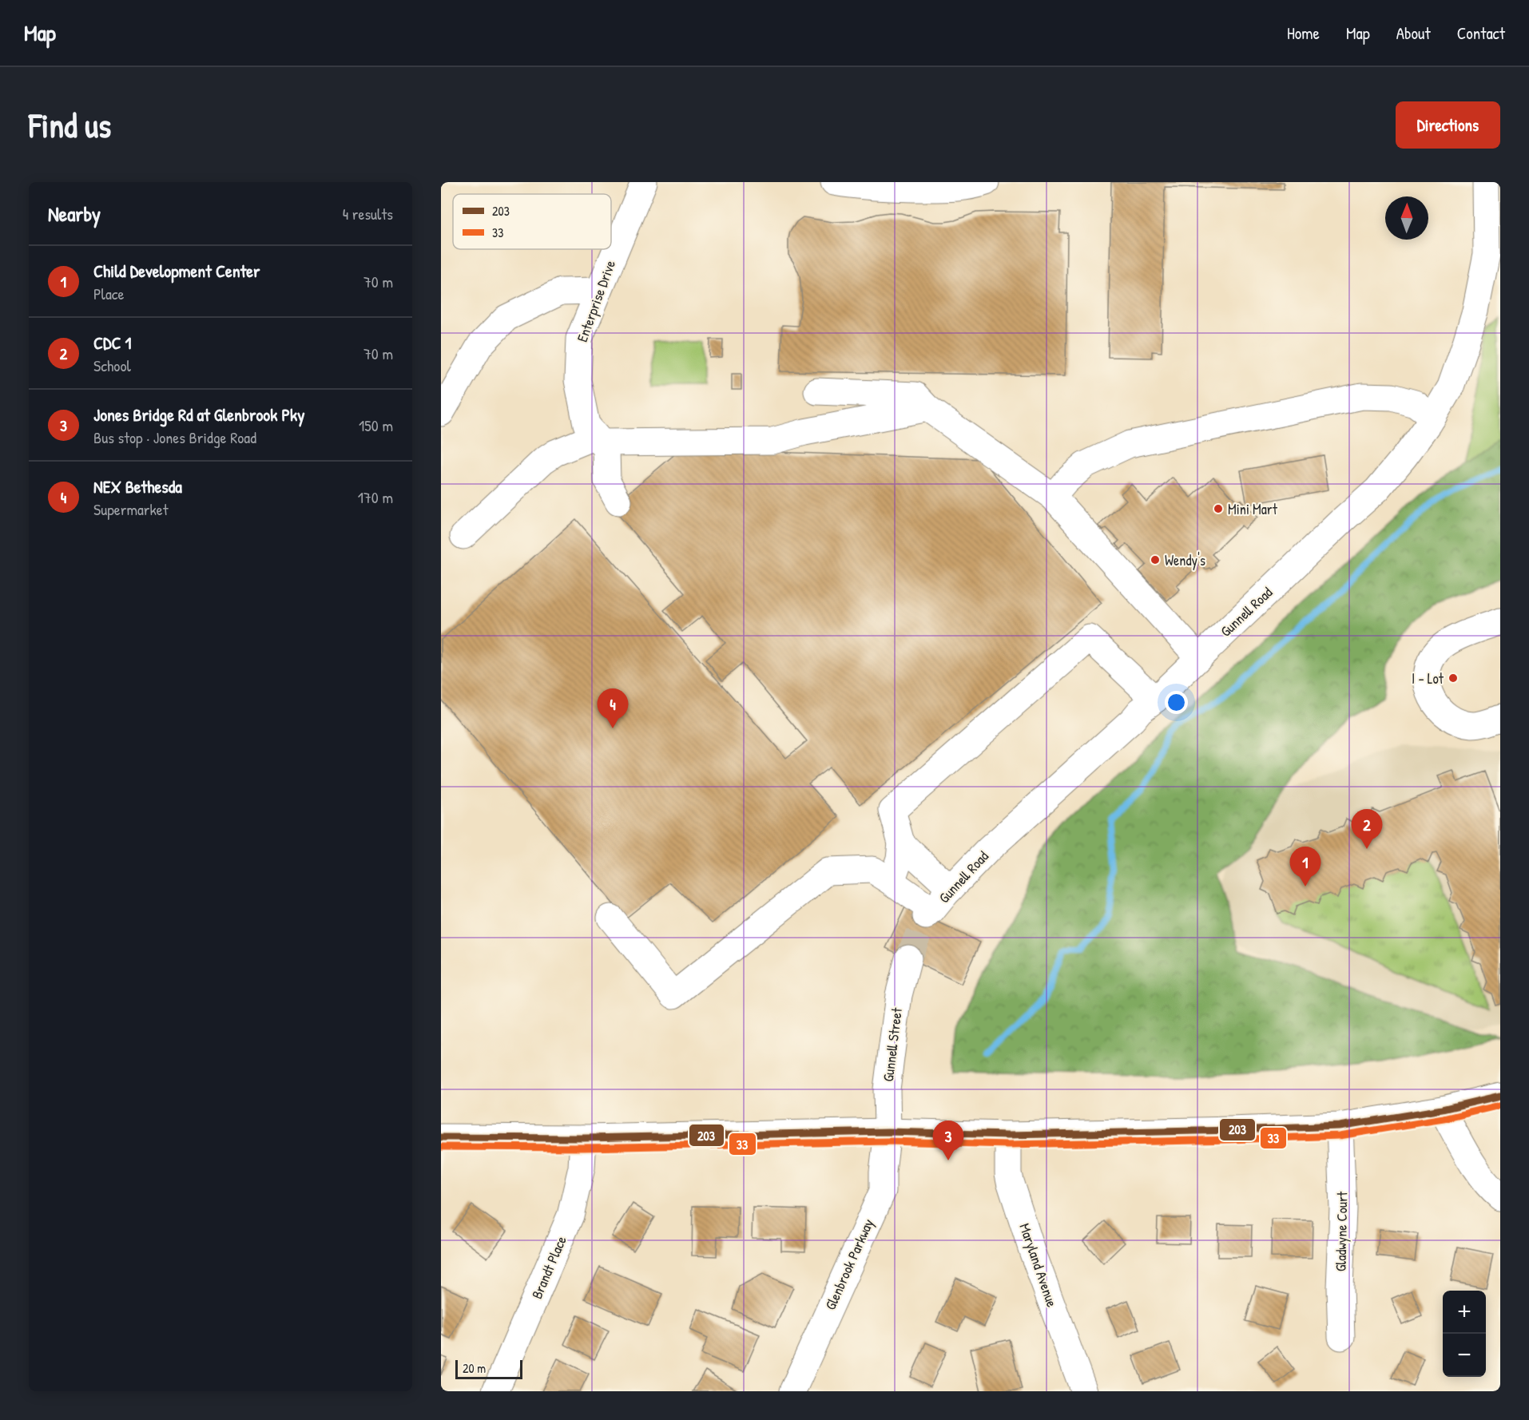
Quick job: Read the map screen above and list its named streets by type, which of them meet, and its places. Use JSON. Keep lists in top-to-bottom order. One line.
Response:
{"streets":{"street":["Enterprise Drive","Gunnell Road","Gunnell Street","Gladwyne Court","Glenbrook Parkway","Maryland Avenue","Brandt Place"]},"crossings":[["Gunnell Street","Glenbrook Parkway"]],"places":["Mini Mart","Wendy's","I - Lot"],"lines":["transit line 203","transit line 33"],"legend":["203","33"],"scale_bar":"20 m","north":"top","page":{"header":"Map","nav":["Home","Map","About","Contact"],"buttons":"Directions","title":"Find us","heading":["Nearby","4 results"],"list":[{"mark":"1","name":"Child Development Center","note":"Place","value":"70 m"},{"mark":"2","name":"CDC 1","note":"School","value":"70 m"},{"mark":"3","name":"Jones Bridge Rd at Glenbrook Pky","note":"Bus stop · Jones Bridge Road","value":"150 m"},{"mark":"4","name":"NEX Bethesda","note":"Supermarket","value":"170 m"}],"pins":["4","2","1","3"],"map_buttons":["+","−"],"scale":"20 m"}}
